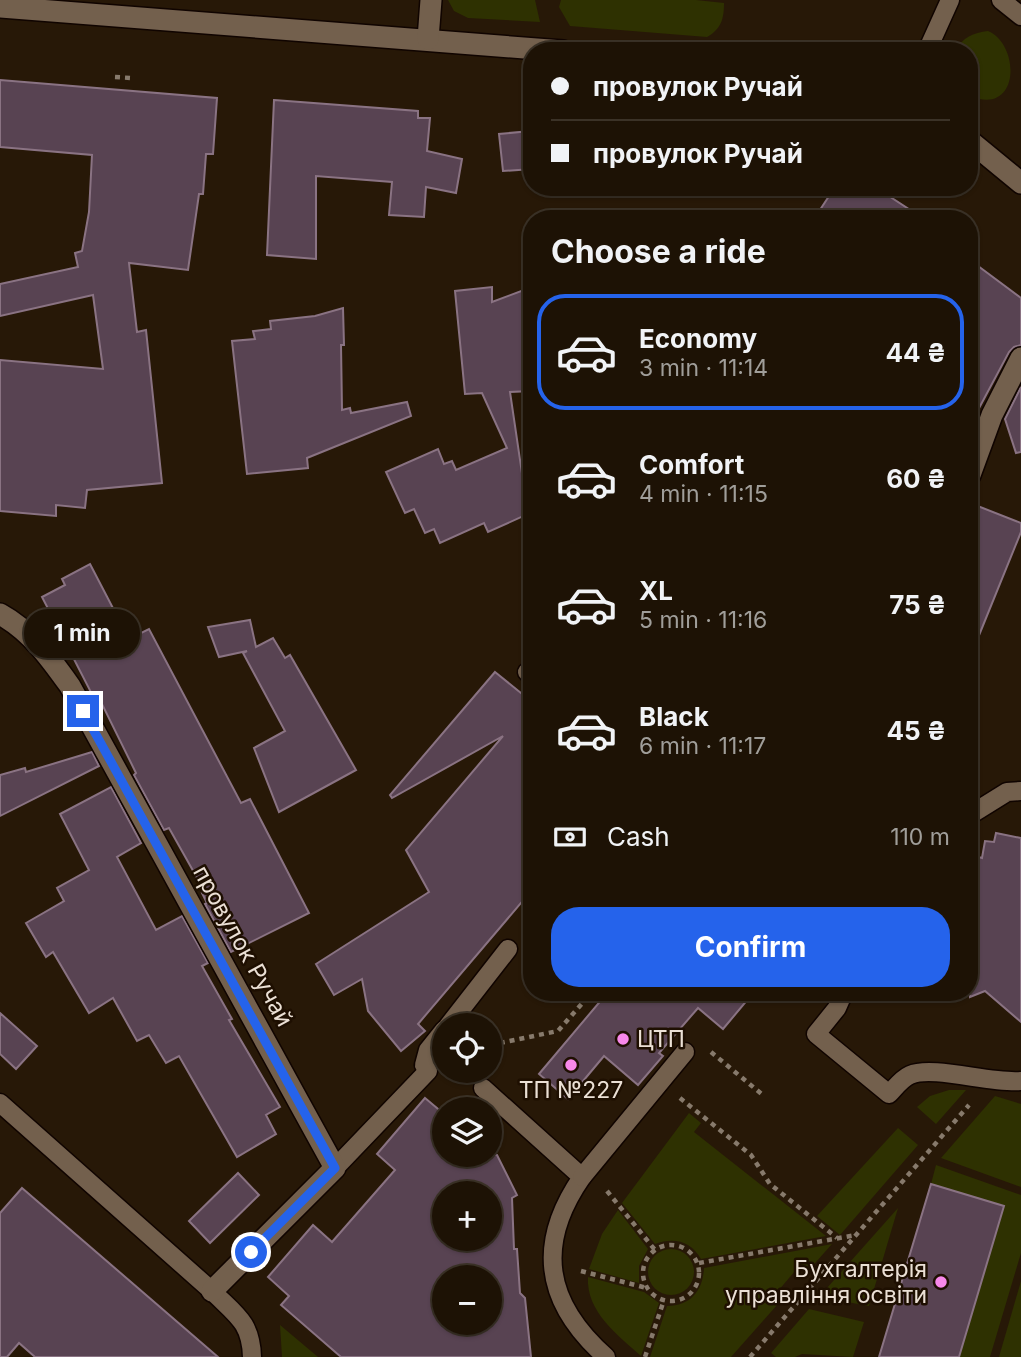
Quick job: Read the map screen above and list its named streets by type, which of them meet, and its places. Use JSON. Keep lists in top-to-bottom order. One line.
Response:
{"streets":{"street":["провулок Ручай"]},"places":["ЦТП","ТП №227","Бухгалтерія управління освіти"],"page":{"banner":["провулок Ручай","провулок Ручай"],"heading":"Choose a ride","list":[{"name":"Economy","note":"3 min · 11:14","value":"44 ₴"},{"name":"Comfort","note":"4 min · 11:15","value":"60 ₴"},{"name":"XL","note":"5 min · 11:16","value":"75 ₴"},{"name":"Black","note":"6 min · 11:17","value":"45 ₴"}],"bubble":"1 min","pay":["Cash","110 m"],"buttons":"Confirm","map_buttons":["+","−"]}}
